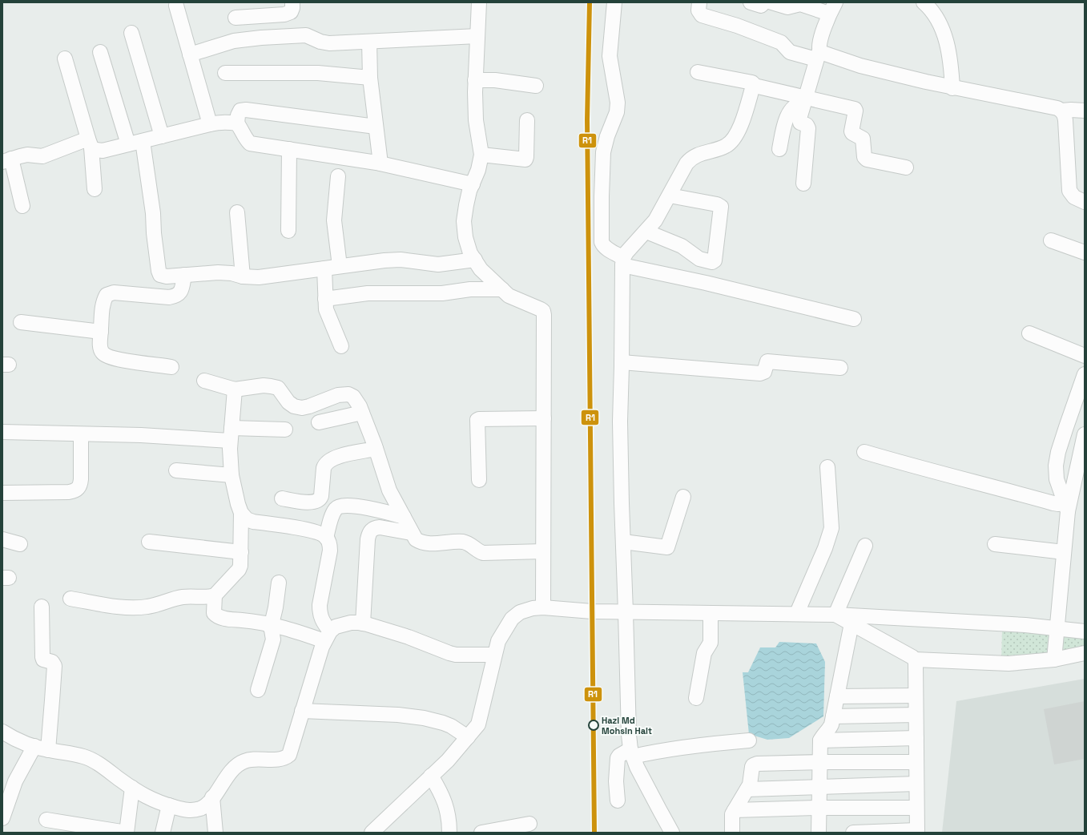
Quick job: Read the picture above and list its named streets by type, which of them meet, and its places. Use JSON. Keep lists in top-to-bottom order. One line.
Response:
{"places":["Hazi Md Mohsin Halt"],"lines":["transit line R1"]}
